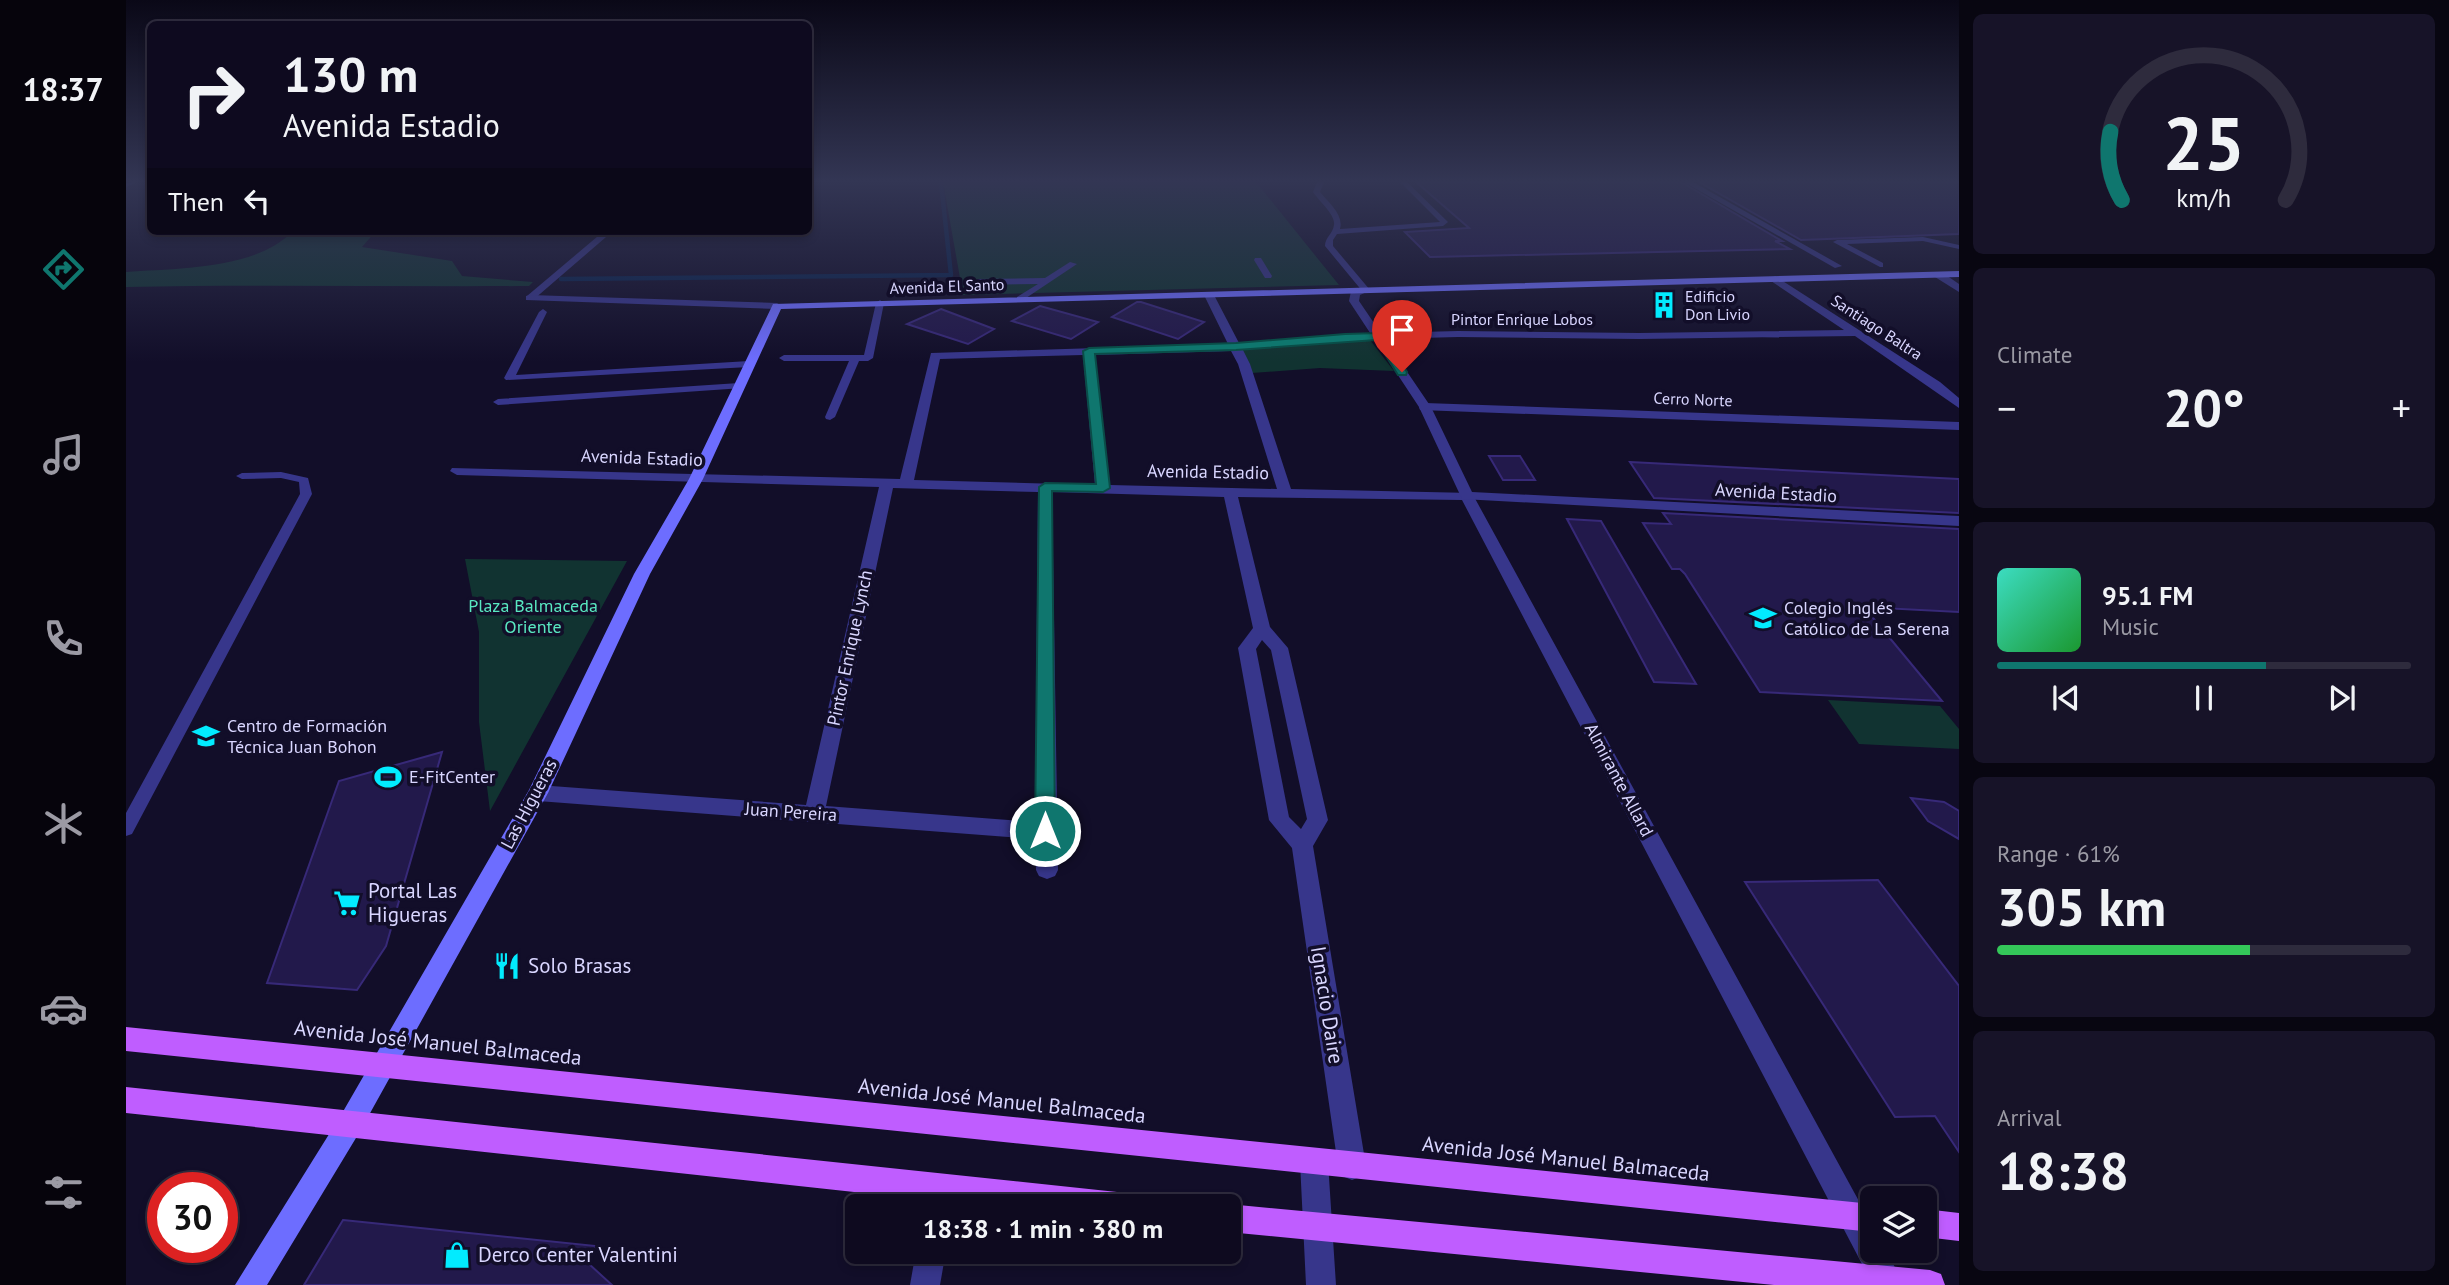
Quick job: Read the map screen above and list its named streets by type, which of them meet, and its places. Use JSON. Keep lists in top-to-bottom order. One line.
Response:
{"streets":{"main road":["Avenida El Santo","Las Higueras","Avenida José Manuel Balmaceda"],"street":["Pintor Enrique Lobos","Santiago Baltra","Cerro Norte","Avenida Estadio","Pintor Enrique Lynch","Almirante Allard","Juan Pereira","Ignacio Daire"]},"crossings":[["Avenida El Santo","Santiago Baltra"],["Avenida El Santo","Almirante Allard"],["Avenida El Santo","Las Higueras"],["Pintor Enrique Lobos","Santiago Baltra"],["Pintor Enrique Lobos","Avenida Estadio"],["Pintor Enrique Lobos","Almirante Allard"],["Cerro Norte","Almirante Allard"],["Avenida Estadio","Pintor Enrique Lynch"],["Avenida Estadio","Almirante Allard"],["Avenida Estadio","Las Higueras"],["Pintor Enrique Lynch","Juan Pereira"],["Las Higueras","Juan Pereira"],["Las Higueras","Avenida José Manuel Balmaceda"],["Ignacio Daire","Avenida José Manuel Balmaceda"]],"parks":["Plaza Balmaceda Oriente"],"places":{"building":["Edificio Don Livio"],"school or university":["Colegio Inglés Católico de La Serena","Centro de Formación Técnica Juan Bohon"],"sports":["E-FitCenter"],"supermarket":["Portal Las Higueras"],"restaurant":["Solo Brasas"],"shop":["Derco Center Valentini"]},"page":{"tabs":"18:37","turn":["130 m","Avenida Estadio"],"then":"Then","tile":["Climate",["Range · 61%","305 km"],["Arrival","18:38"]],"heat":["−","20°","+"],"song":["95.1 FM","Music"],"limit":"30","trip":"18:38 · 1 min · 380 m","gauge":["25","km/h"]}}
